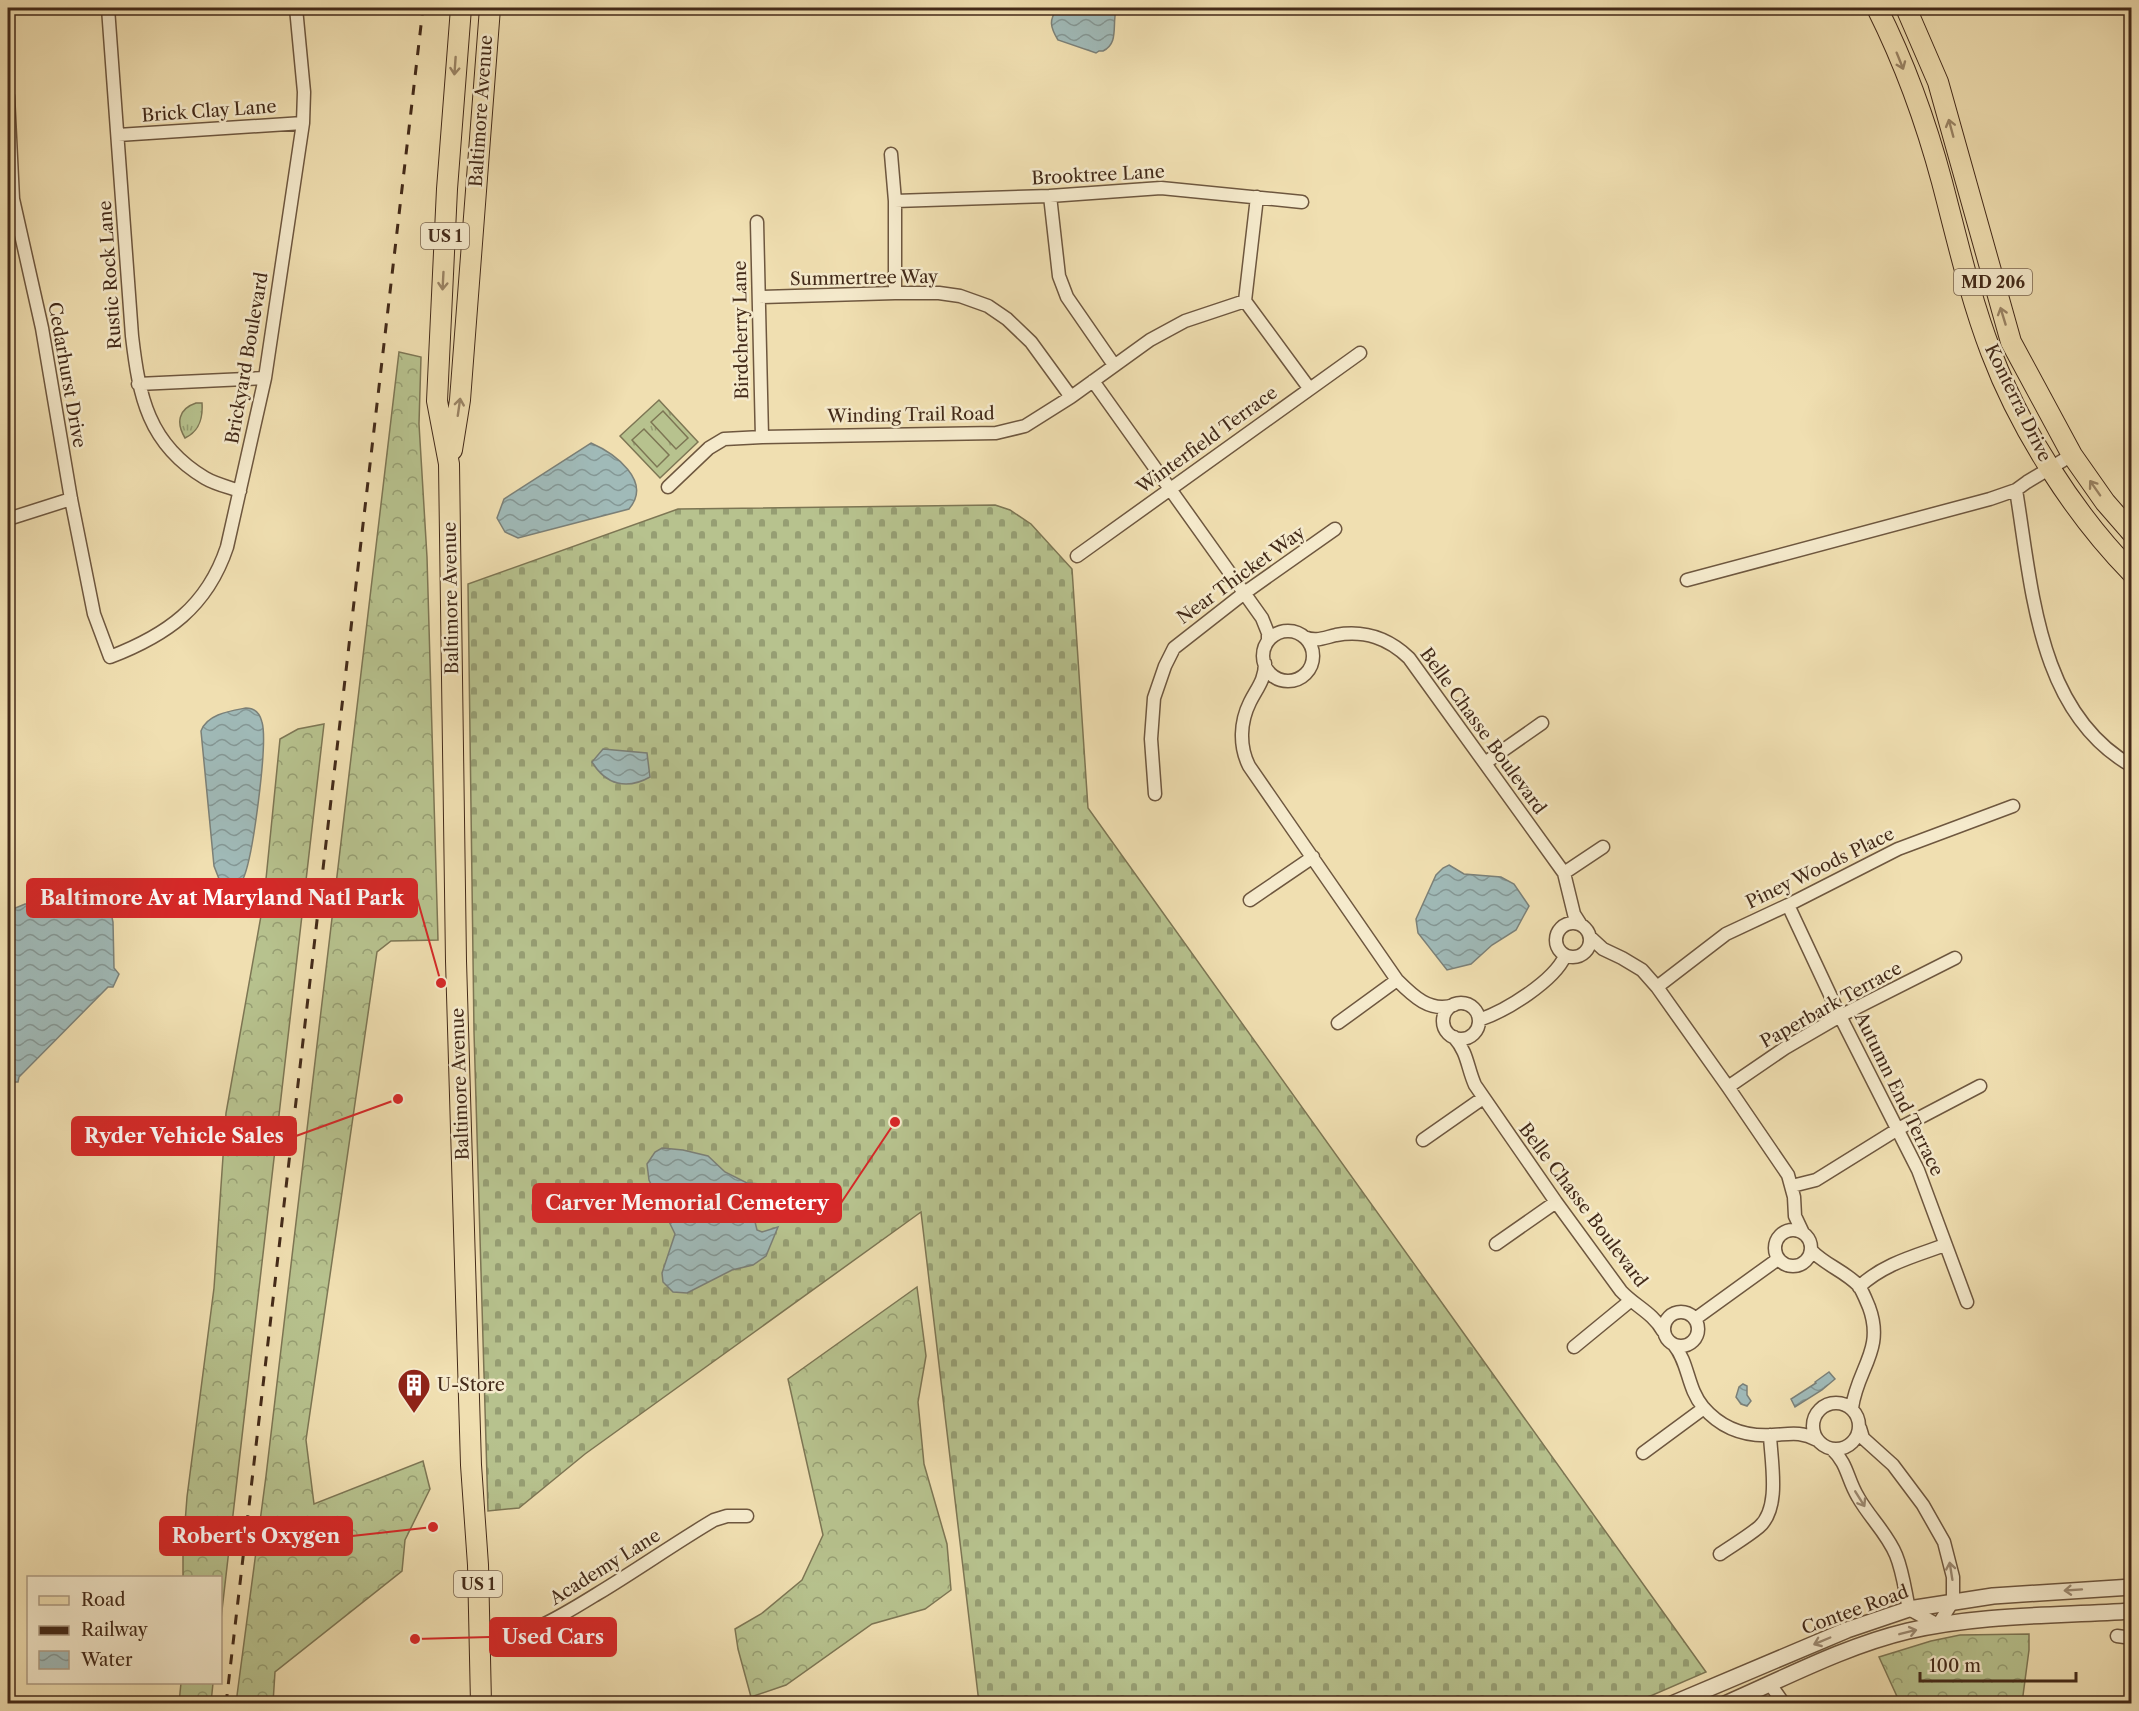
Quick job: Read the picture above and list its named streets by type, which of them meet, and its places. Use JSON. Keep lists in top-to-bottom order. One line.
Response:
{"streets":{"main road":["Baltimore Avenue","US 1","MD 206","Konterra Drive"],"street":["Brick Clay Lane","Brooktree Lane","Rustic Rock Lane","Summertree Way","Birdcherry Lane","Brickyard Boulevard","Cedarhurst Drive","Winding Trail Road","Winterfield Terrace","Near Thicket Way","Belle Chasse Boulevard","Piney Woods Place","Paperbark Terrace","Autumn End Terrace","Academy Lane","Contee Road"]},"crossings":[["Brick Clay Lane","Rustic Rock Lane"],["Brick Clay Lane","Brickyard Boulevard"],["Baltimore Avenue","Academy Lane"],["Rustic Rock Lane","Brickyard Boulevard"],["Summertree Way","Birdcherry Lane"],["Summertree Way","Winding Trail Road"],["Birdcherry Lane","Winding Trail Road"],["Brickyard Boulevard","Cedarhurst Drive"],["Winding Trail Road","Belle Chasse Boulevard"],["Winterfield Terrace","Belle Chasse Boulevard"],["Near Thicket Way","Belle Chasse Boulevard"],["Belle Chasse Boulevard","Piney Woods Place"],["Belle Chasse Boulevard","Paperbark Terrace"],["Belle Chasse Boulevard","Contee Road"],["Piney Woods Place","Autumn End Terrace"],["Paperbark Terrace","Autumn End Terrace"]],"places":{"other":["Baltimore Av at Maryland Natl Park","Ryder Vehicle Sales","Carver Memorial Cemetery","Robert's Oxygen","Used Cars"],"building":["U-Store"]},"legend":["Road","Railway","Water"],"scale_bar":"100 m"}
